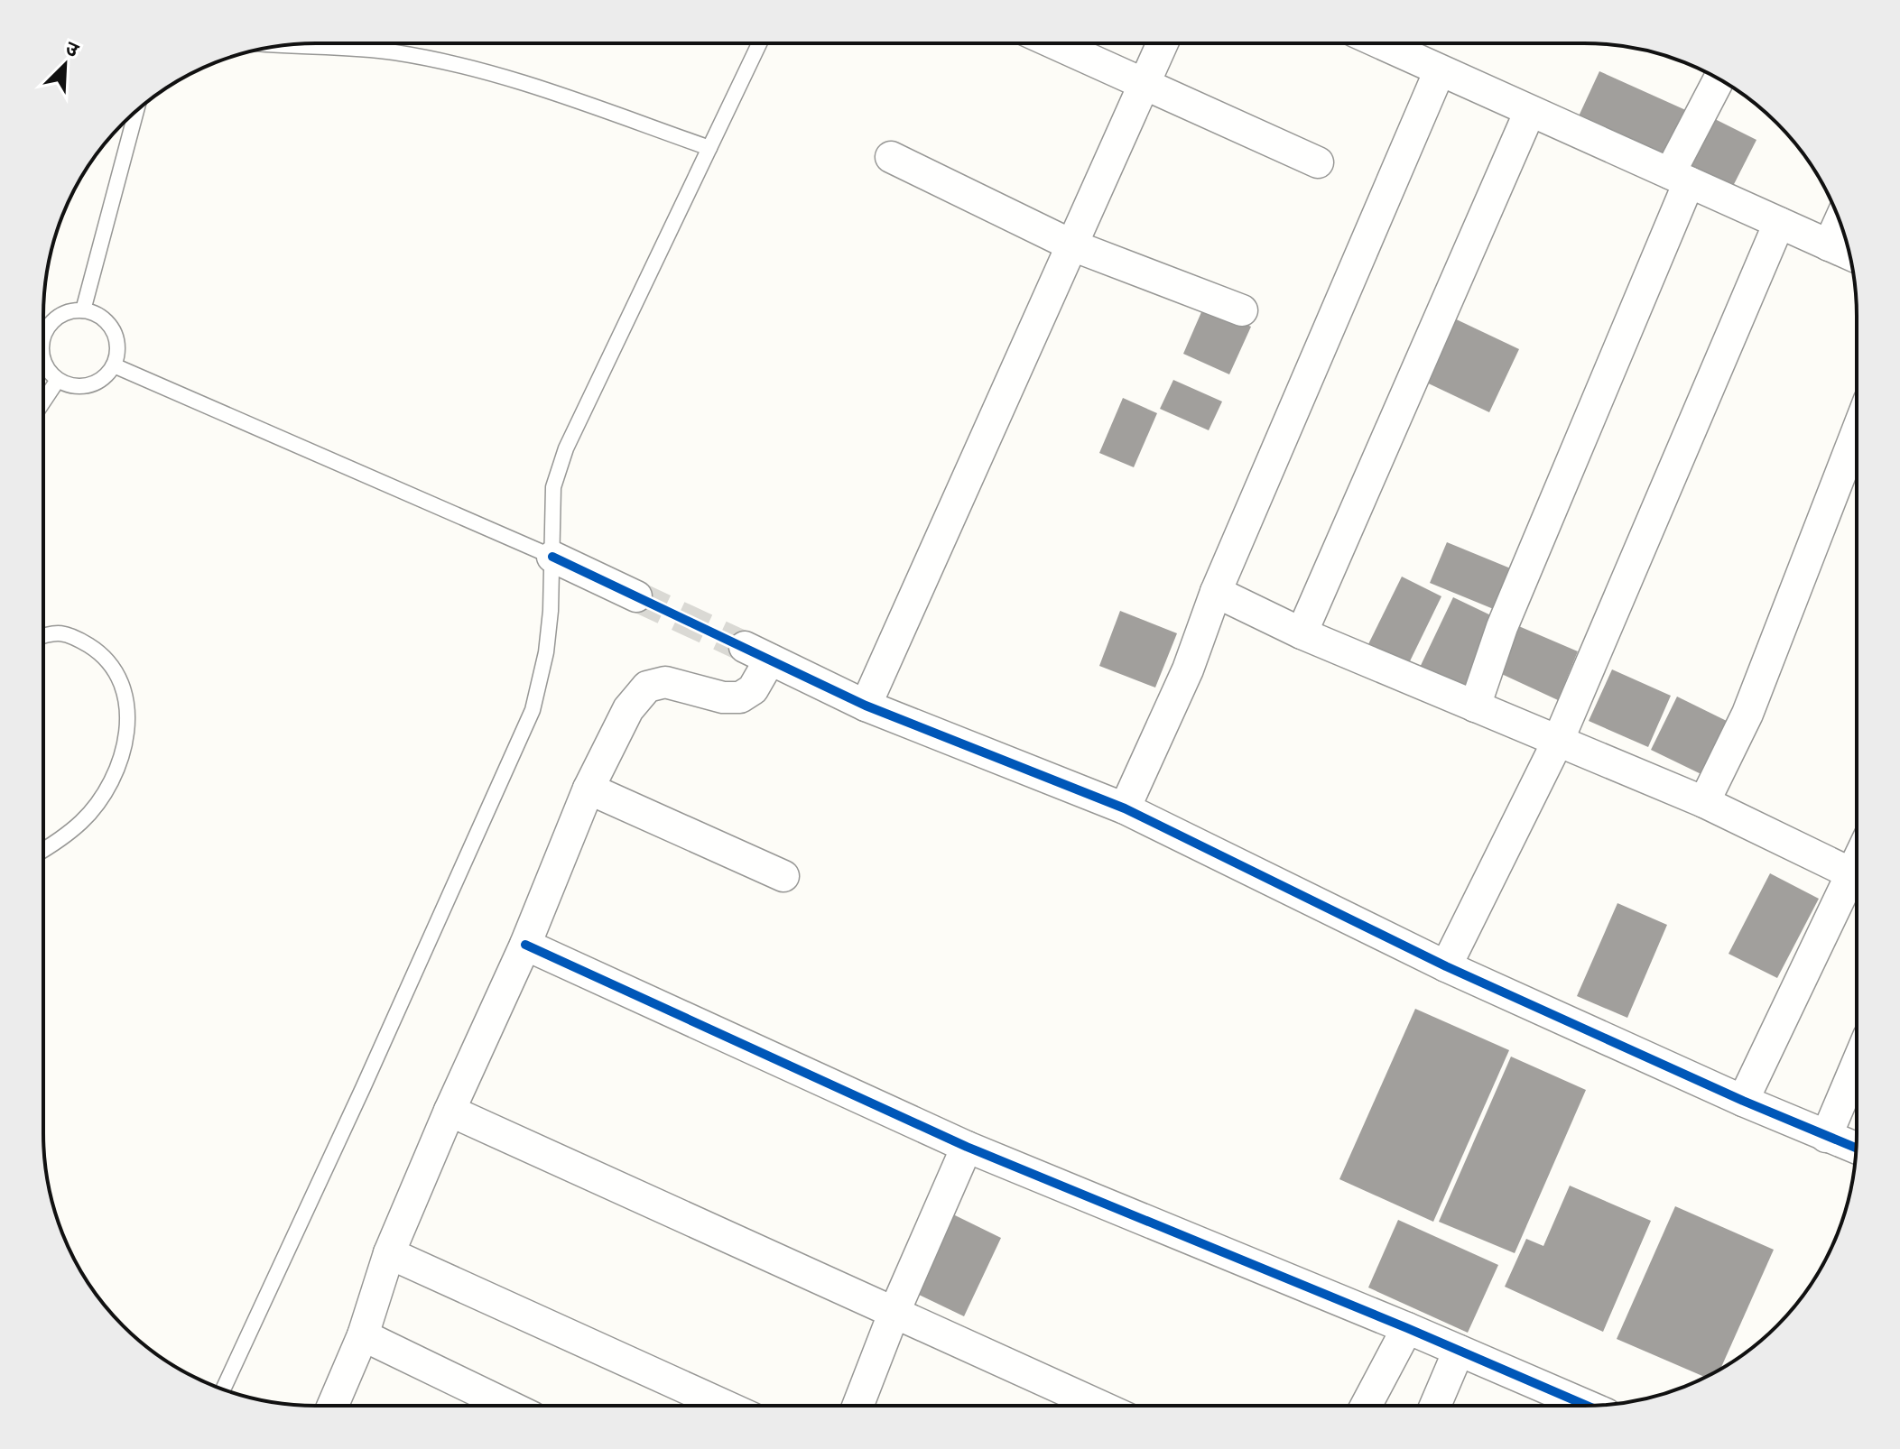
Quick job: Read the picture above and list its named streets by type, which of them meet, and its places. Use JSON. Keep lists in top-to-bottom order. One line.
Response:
{"north":"top right"}
